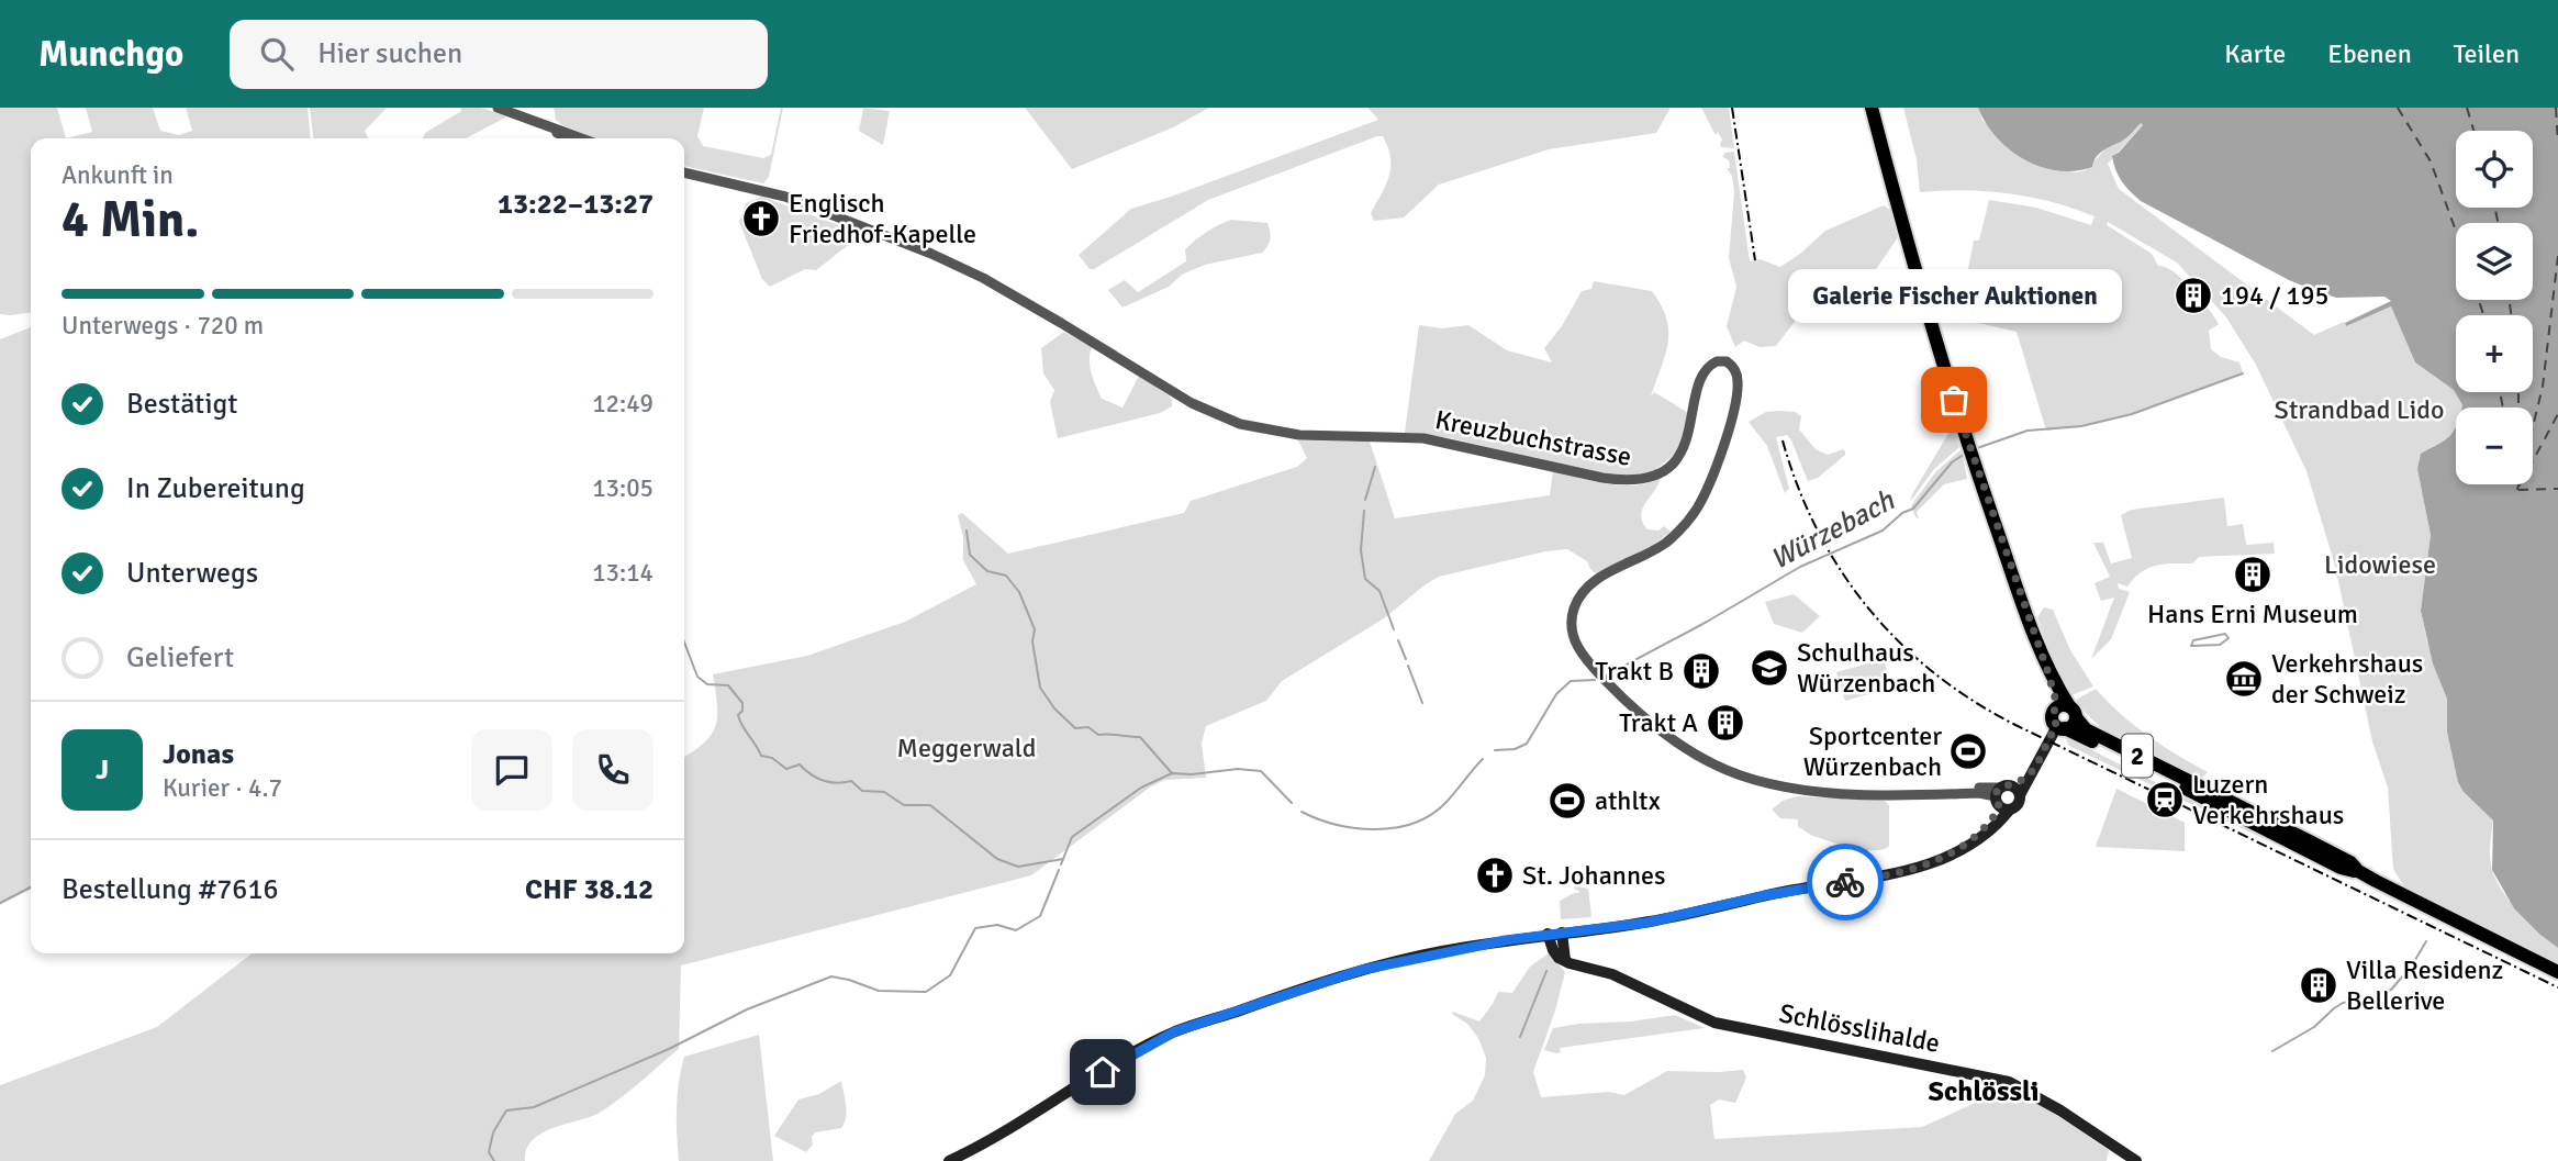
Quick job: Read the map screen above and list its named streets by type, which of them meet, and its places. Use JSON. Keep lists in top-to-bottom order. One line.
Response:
{"streets":{"main road":["2","Schlösslihalde"],"street":["Kreuzbuchstrasse"]},"districts":["Schlössli"],"water":["Würzebach"],"parks":["Strandbad Lido","Lidowiese","Meggerwald"],"places":{"church":["Englisch Friedhof-Kapelle","St. Johannes"],"building":["194 / 195","Hans Erni Museum","Trakt B","Trakt A","Villa Residenz Bellerive"],"other":["Galerie Fischer Auktionen"],"school or university":["Schulhaus Würzenbach"],"museum":["Verkehrshaus der Schweiz"],"sports":["Sportcenter Würzenbach","athltx"],"station":["Luzern Verkehrshaus"]},"page":{"header":"Munchgo","search":"Hier suchen","nav":["Karte","Ebenen","Teilen"],"map_buttons":["+","−"],"heading":["4 Min.","Ankunft in","13:22–13:27"],"panel":["Jonas","Kurier · 4.7","Bestellung #7616","CHF 38.12"],"bubble":"Galerie Fischer Auktionen","bar":"Unterwegs · 720 m","list":[["Bestätigt","12:49"],["In Zubereitung","13:05"],["Unterwegs","13:14"],"Geliefert"],"round":"J"}}
